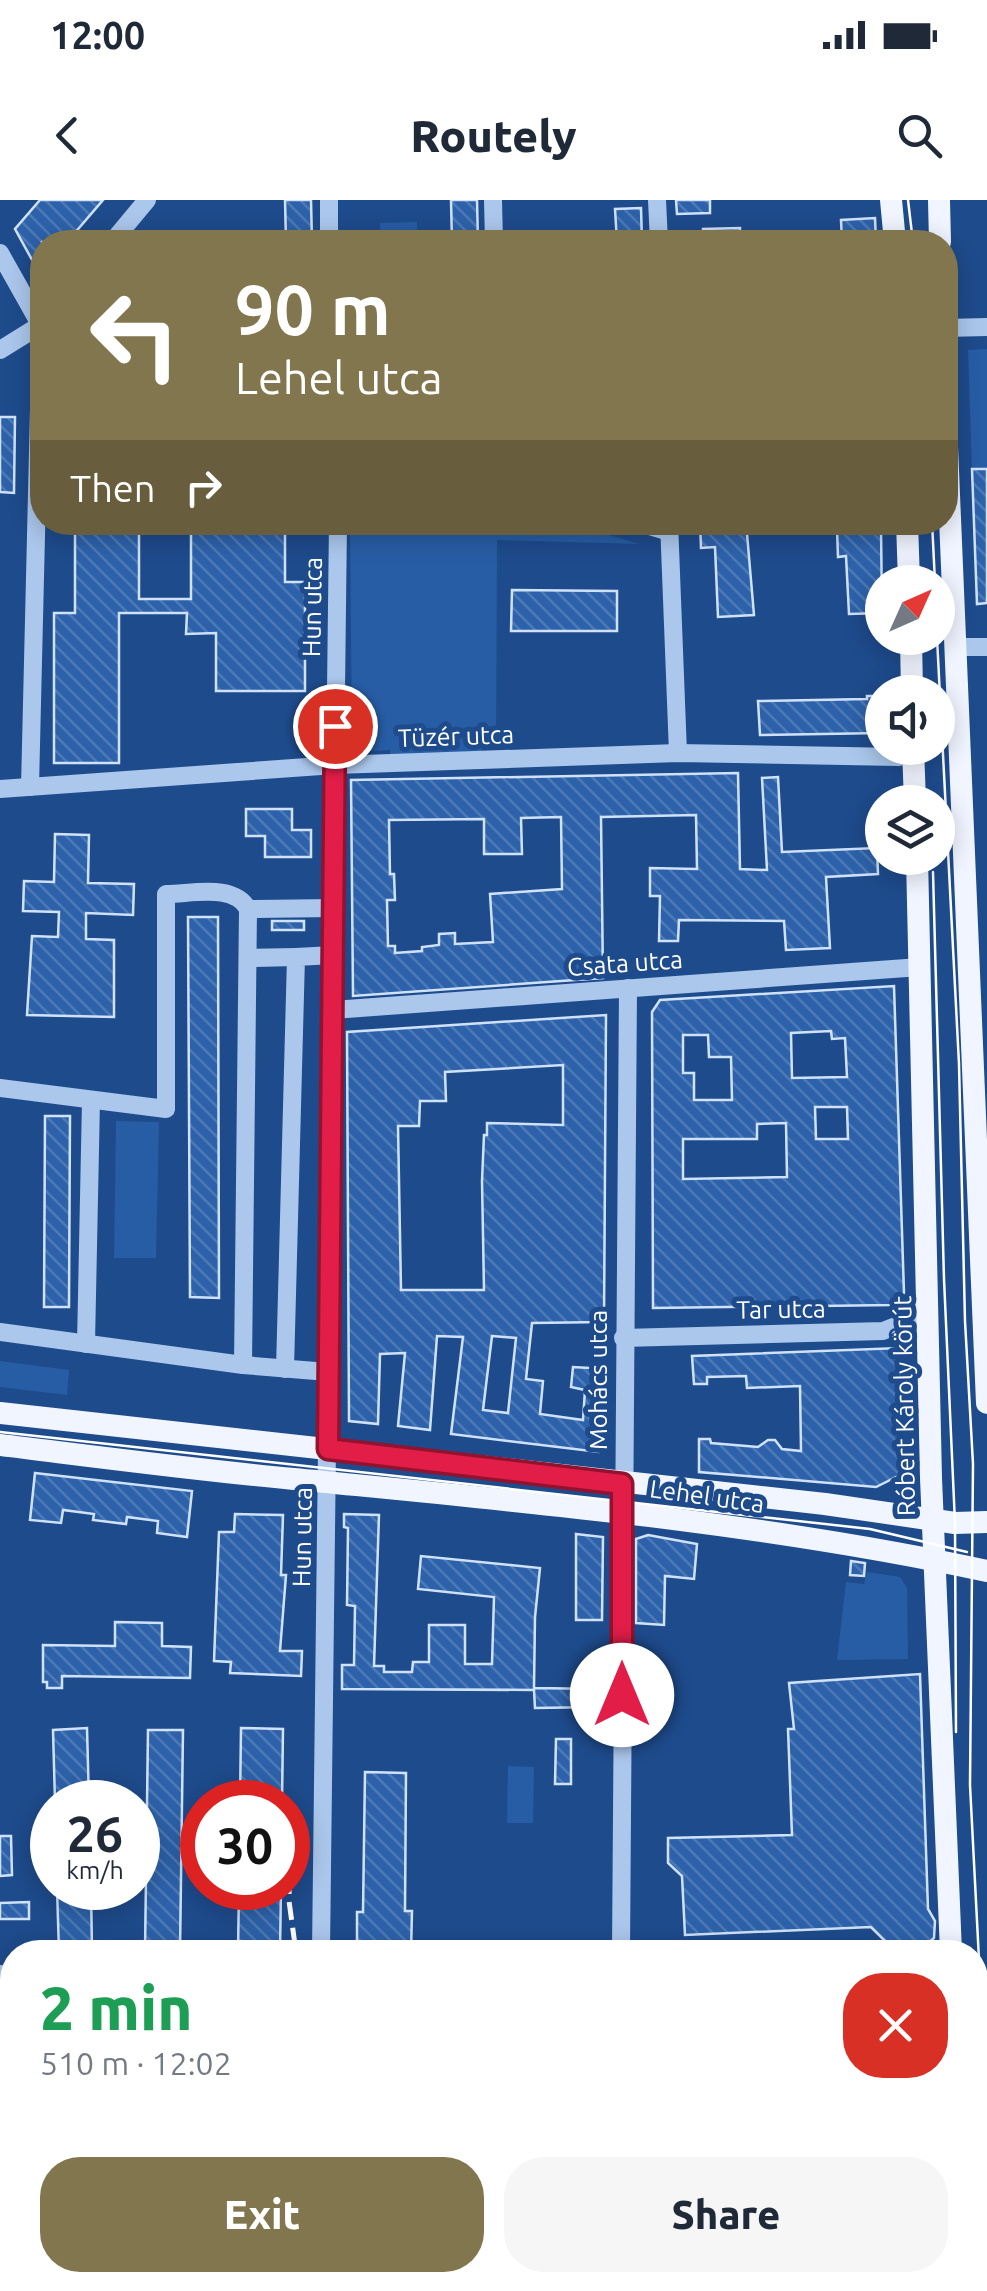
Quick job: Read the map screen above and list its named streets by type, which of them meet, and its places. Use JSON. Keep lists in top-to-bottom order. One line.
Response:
{"streets":{"main road":["Róbert Károly körút","Lehel utca"],"street":["Hun utca","Tüzér utca","Csata utca","Tar utca","Mohács utca"]},"crossings":[["Hun utca","Tüzér utca"],["Hun utca","Csata utca"],["Hun utca","Lehel utca"],["Csata utca","Mohács utca"],["Csata utca","Róbert Károly körút"],["Tar utca","Mohács utca"],["Tar utca","Róbert Károly körút"],["Mohács utca","Lehel utca"],["Róbert Károly körút","Lehel utca"]],"north":"top right","page":{"status":"12:00","header":"Routely","turn":["90 m","Lehel utca"],"then":"Then","speed":"26 km/h","limit":"30","heading":["2 min","510 m · 12:02"],"buttons":["Exit","Share"]}}
